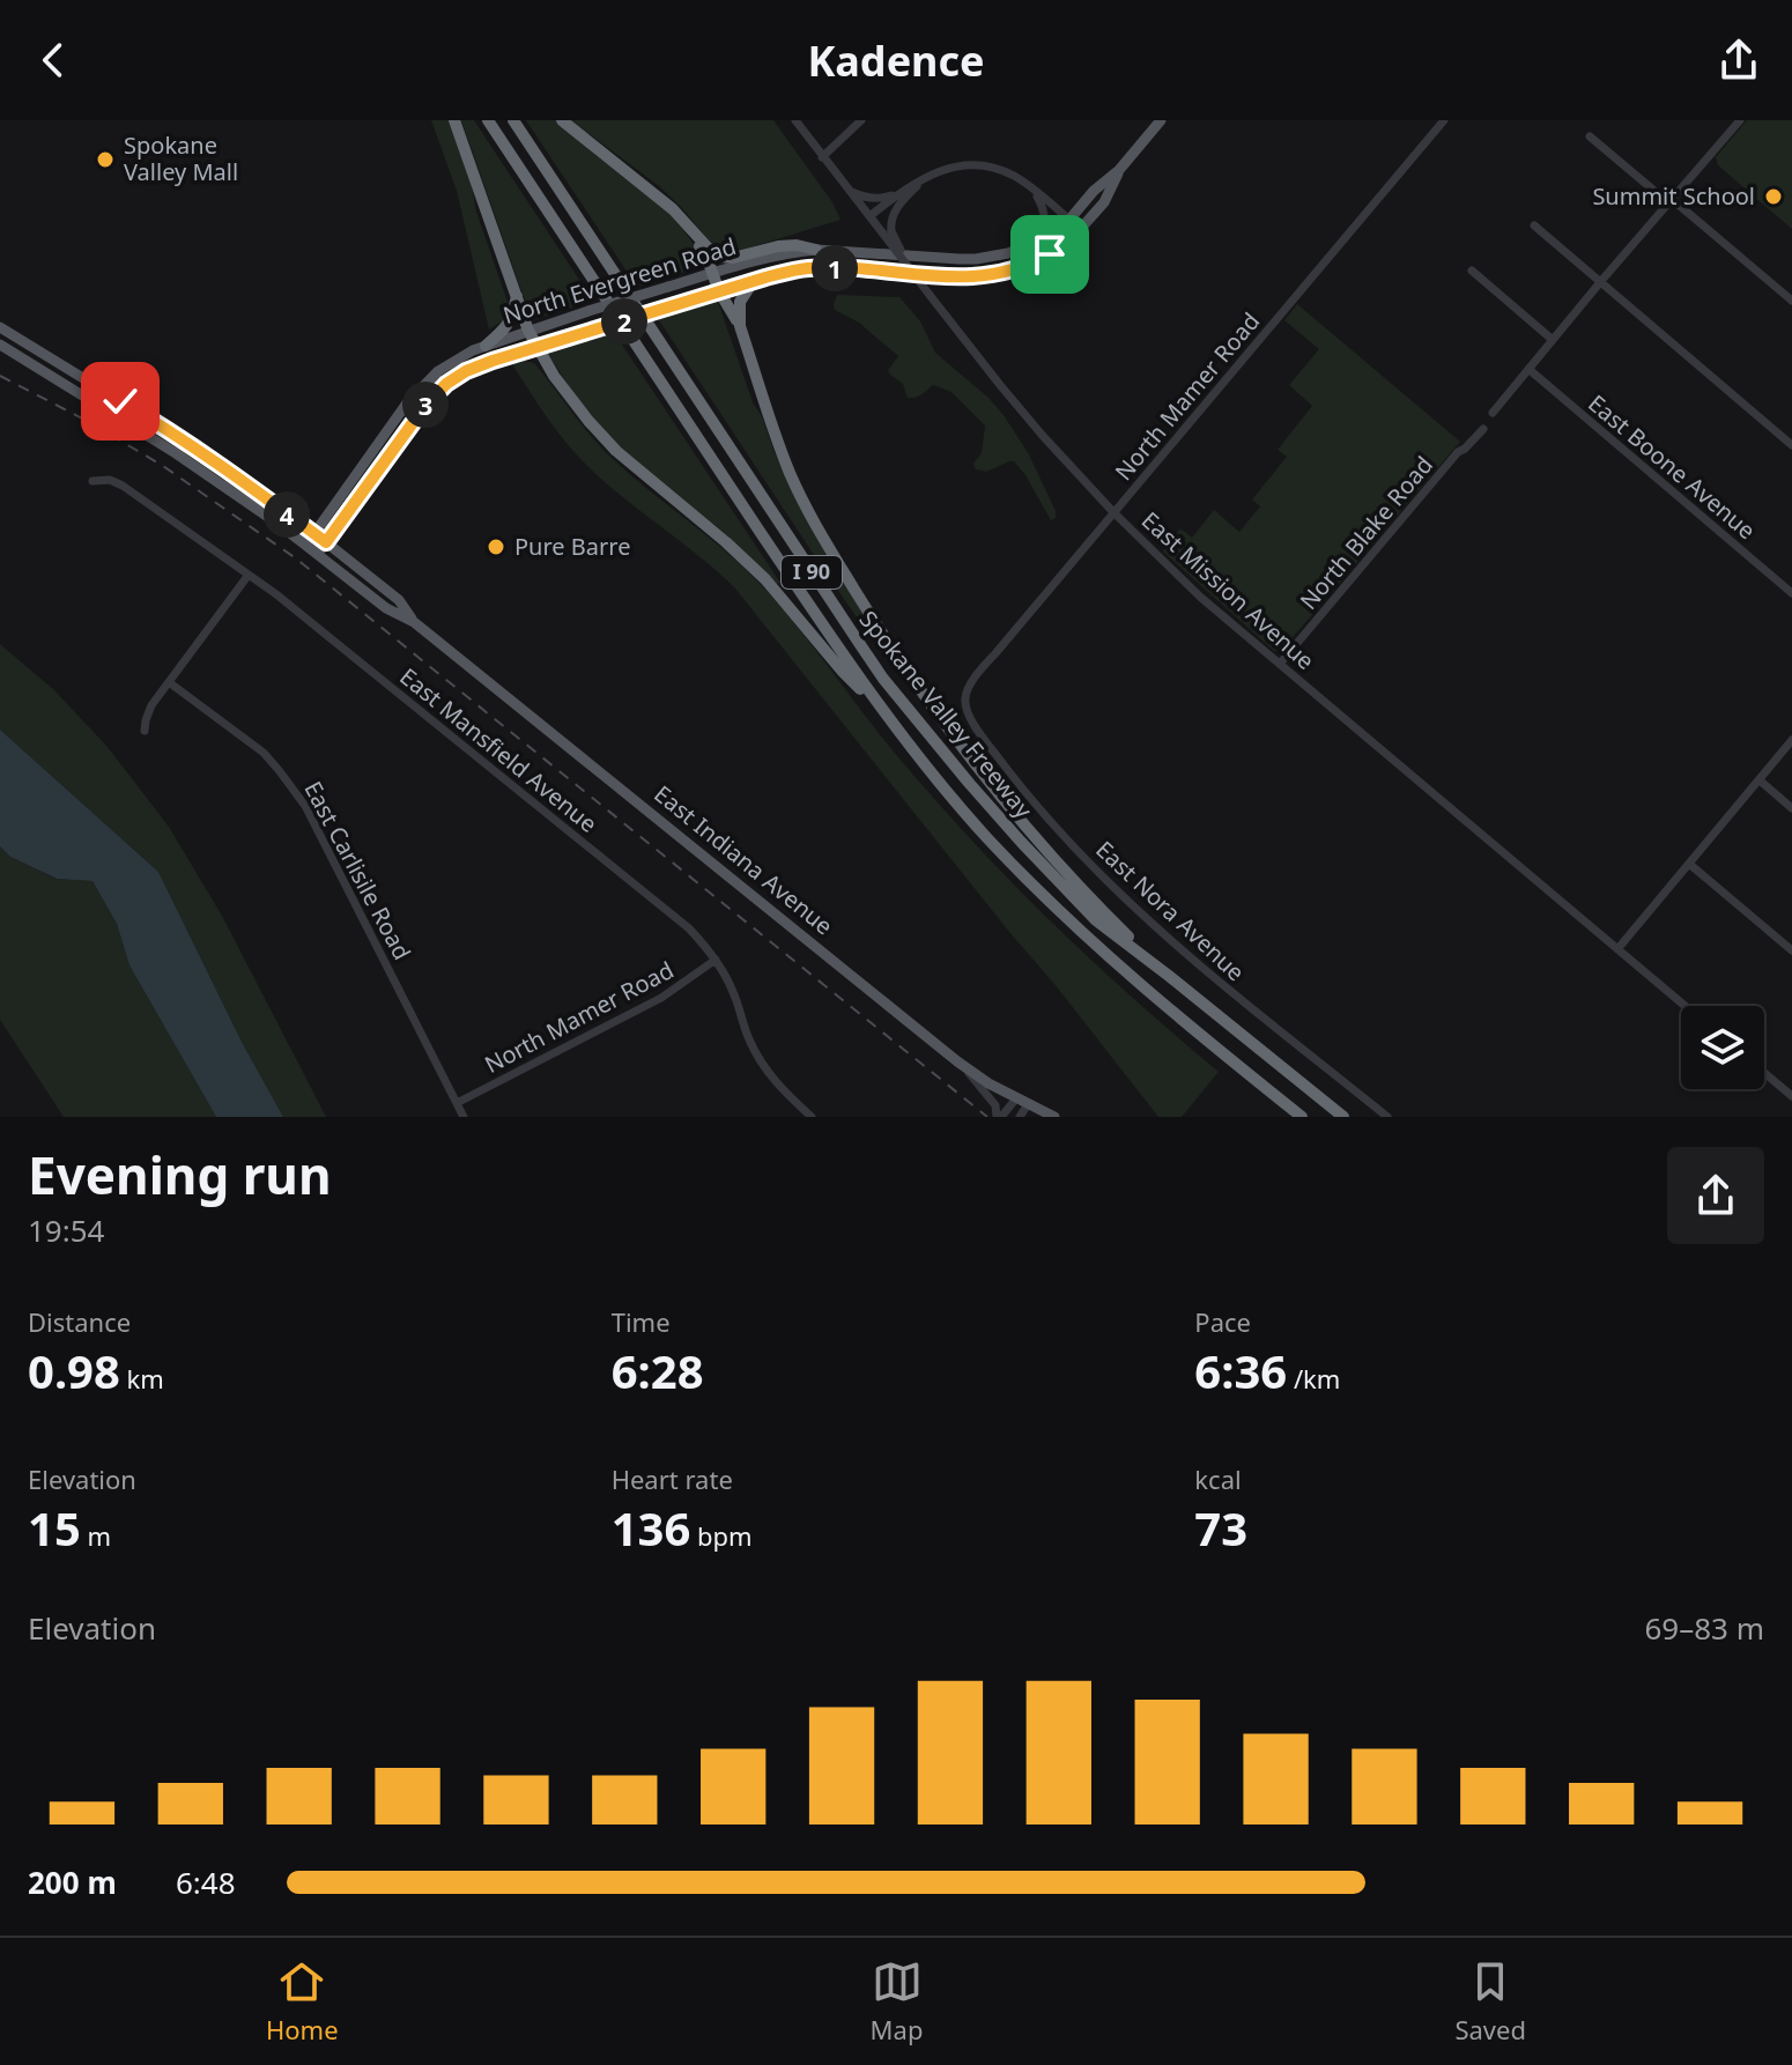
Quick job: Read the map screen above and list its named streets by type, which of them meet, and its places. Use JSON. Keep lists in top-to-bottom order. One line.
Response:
{"streets":{"highway":["I 90","Spokane Valley Freeway"],"main road":["North Evergreen Road","East Indiana Avenue"],"street":["North Mamer Road","East Boone Avenue","North Blake Road","East Mission Avenue","East Mansfield Avenue","East Carlisile Road","East Nora Avenue"]},"crossings":[["North Evergreen Road","East Indiana Avenue"],["North Mamer Road","East Mission Avenue"],["North Mamer Road","East Mansfield Avenue"],["North Mamer Road","East Carlisile Road"],["North Mamer Road","East Nora Avenue"],["North Blake Road","East Mission Avenue"]],"places":["Spokane Valley Mall","Summit School","Pure Barre"],"page":{"header":"Kadence","pins":["1","2","3","4"],"heading":["Evening run","19:54"],"stats":[["Distance","0.98 km"],["Time","6:28"],["Pace","6:36 /km"],["Elevation","15 m"],["Heart rate","136 bpm"],["kcal","73"]],"chart":["Elevation","69–83 m"],"list":[{"name":"200 m","note":"6:48"}],"tabs":["Home","Map","Saved"]}}
